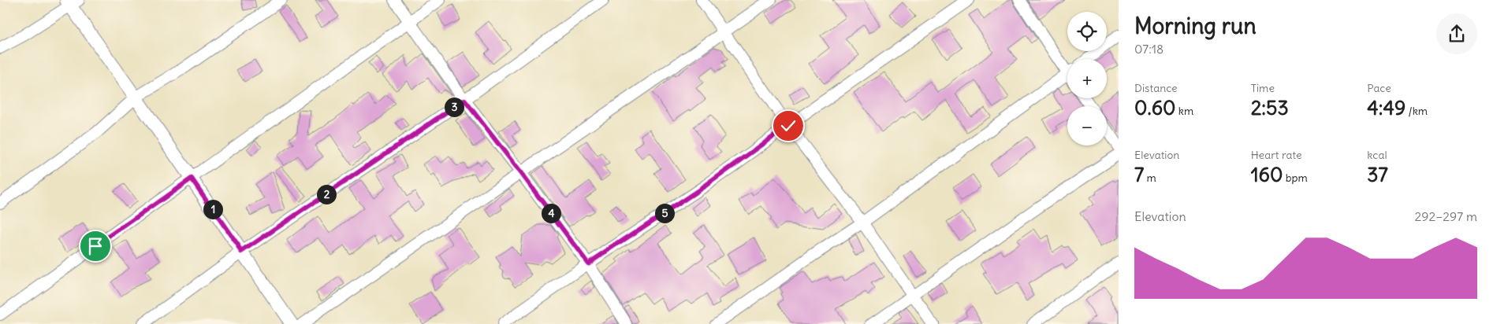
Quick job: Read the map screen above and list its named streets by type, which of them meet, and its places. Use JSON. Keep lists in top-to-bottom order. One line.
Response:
{"page":{"heading":["Morning run","07:18"],"map_buttons":["+","−"],"stats":[["Distance","0.60 km"],["Time","2:53"],["Pace","4:49 /km"],["Elevation","7 m"],["Heart rate","160 bpm"],["kcal","37"]],"pins":["3","2","1","4","5"],"chart":["Elevation","292–297 m"]}}
